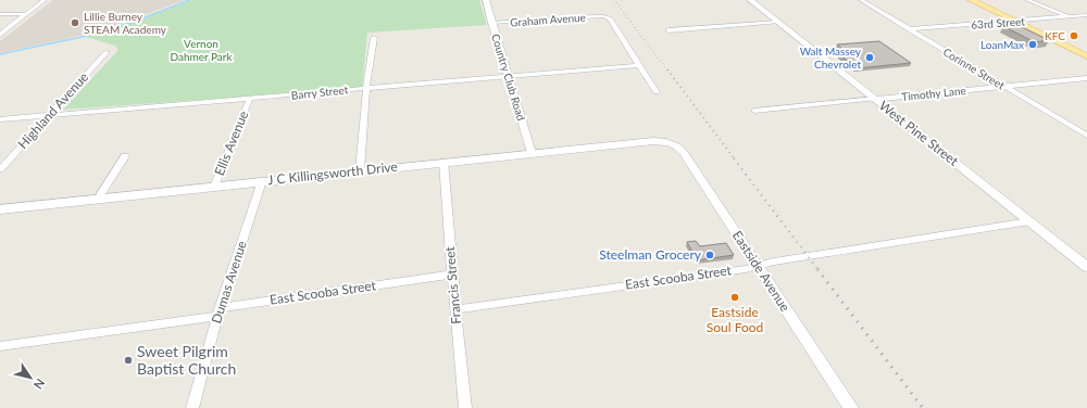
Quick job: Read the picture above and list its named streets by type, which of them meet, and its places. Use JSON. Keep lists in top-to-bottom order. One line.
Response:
{"streets":{"main road":["J C Killingsworth Drive"],"street":["Graham Avenue","63rd Street","Corinne Street","Country Club Road","Barry Street","Timothy Lane","Highland Avenue","West Pine Street","Ellis Avenue","Eastside Avenue","East Scooba Street","Dumas Avenue","Francis Street"]},"crossings":[["Graham Avenue","Country Club Road"],["Graham Avenue","Barry Street"],["63rd Street","Corinne Street"],["Corinne Street","Timothy Lane"],["Country Club Road","Barry Street"],["Country Club Road","J C Killingsworth Drive"],["Barry Street","Highland Avenue"],["Barry Street","Ellis Avenue"],["Timothy Lane","West Pine Street"],["West Pine Street","East Scooba Street"],["Ellis Avenue","J C Killingsworth Drive"],["J C Killingsworth Drive","Eastside Avenue"],["J C Killingsworth Drive","Dumas Avenue"],["J C Killingsworth Drive","Francis Street"],["Eastside Avenue","East Scooba Street"],["East Scooba Street","Dumas Avenue"],["East Scooba Street","Francis Street"]],"parks":["Vernon Dahmer Park"],"places":["Lillie Burney STEAM Academy","KFC","LoanMax","Walt Massey Chevrolet","Steelman Grocery","Eastside Soul Food","Sweet Pilgrim Baptist Church"],"north":"bottom right"}
